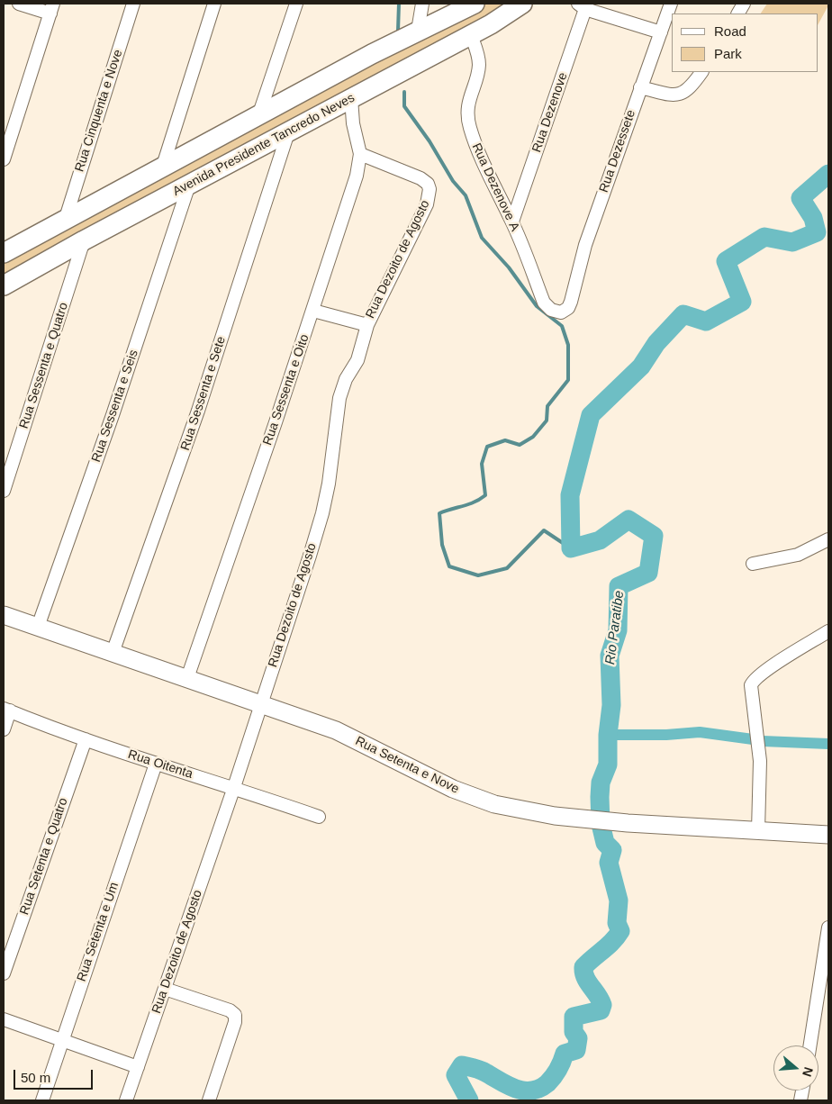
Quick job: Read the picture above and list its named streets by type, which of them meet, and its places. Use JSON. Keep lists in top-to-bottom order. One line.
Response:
{"streets":{"main road":["Avenida Presidente Tancredo Neves"],"street":["Rua Cinquenta e Nove","Rua Dezenove","Rua Dezessete","Rua Dezenove A","Rua Dezoito de Agosto","Rua Sessenta e Quatro","Rua Sessenta e Oito","Rua Sessenta e Sete","Rua Sessenta e Seis","Rua Oitenta","Rua Setenta e Nove","Rua Setenta e Quatro","Rua Setenta e Um"]},"crossings":[["Rua Dezenove","Rua Dezenove A"],["Avenida Presidente Tancredo Neves","Rua Dezenove A"],["Avenida Presidente Tancredo Neves","Rua Sessenta e Quatro"],["Avenida Presidente Tancredo Neves","Rua Sessenta e Oito"],["Avenida Presidente Tancredo Neves","Rua Sessenta e Sete"],["Avenida Presidente Tancredo Neves","Rua Sessenta e Seis"],["Rua Dezessete","Rua Dezenove A"],["Rua Dezoito de Agosto","Rua Sessenta e Oito"],["Rua Dezoito de Agosto","Rua Oitenta"],["Rua Dezoito de Agosto","Rua Setenta e Nove"],["Rua Sessenta e Oito","Rua Setenta e Nove"],["Rua Sessenta e Sete","Rua Setenta e Nove"],["Rua Sessenta e Seis","Rua Setenta e Nove"],["Rua Oitenta","Rua Setenta e Quatro"],["Rua Oitenta","Rua Setenta e Um"]],"water":["Rio Paratibe"],"legend":["Road","Park"],"scale_bar":"50 m","north":"right"}
